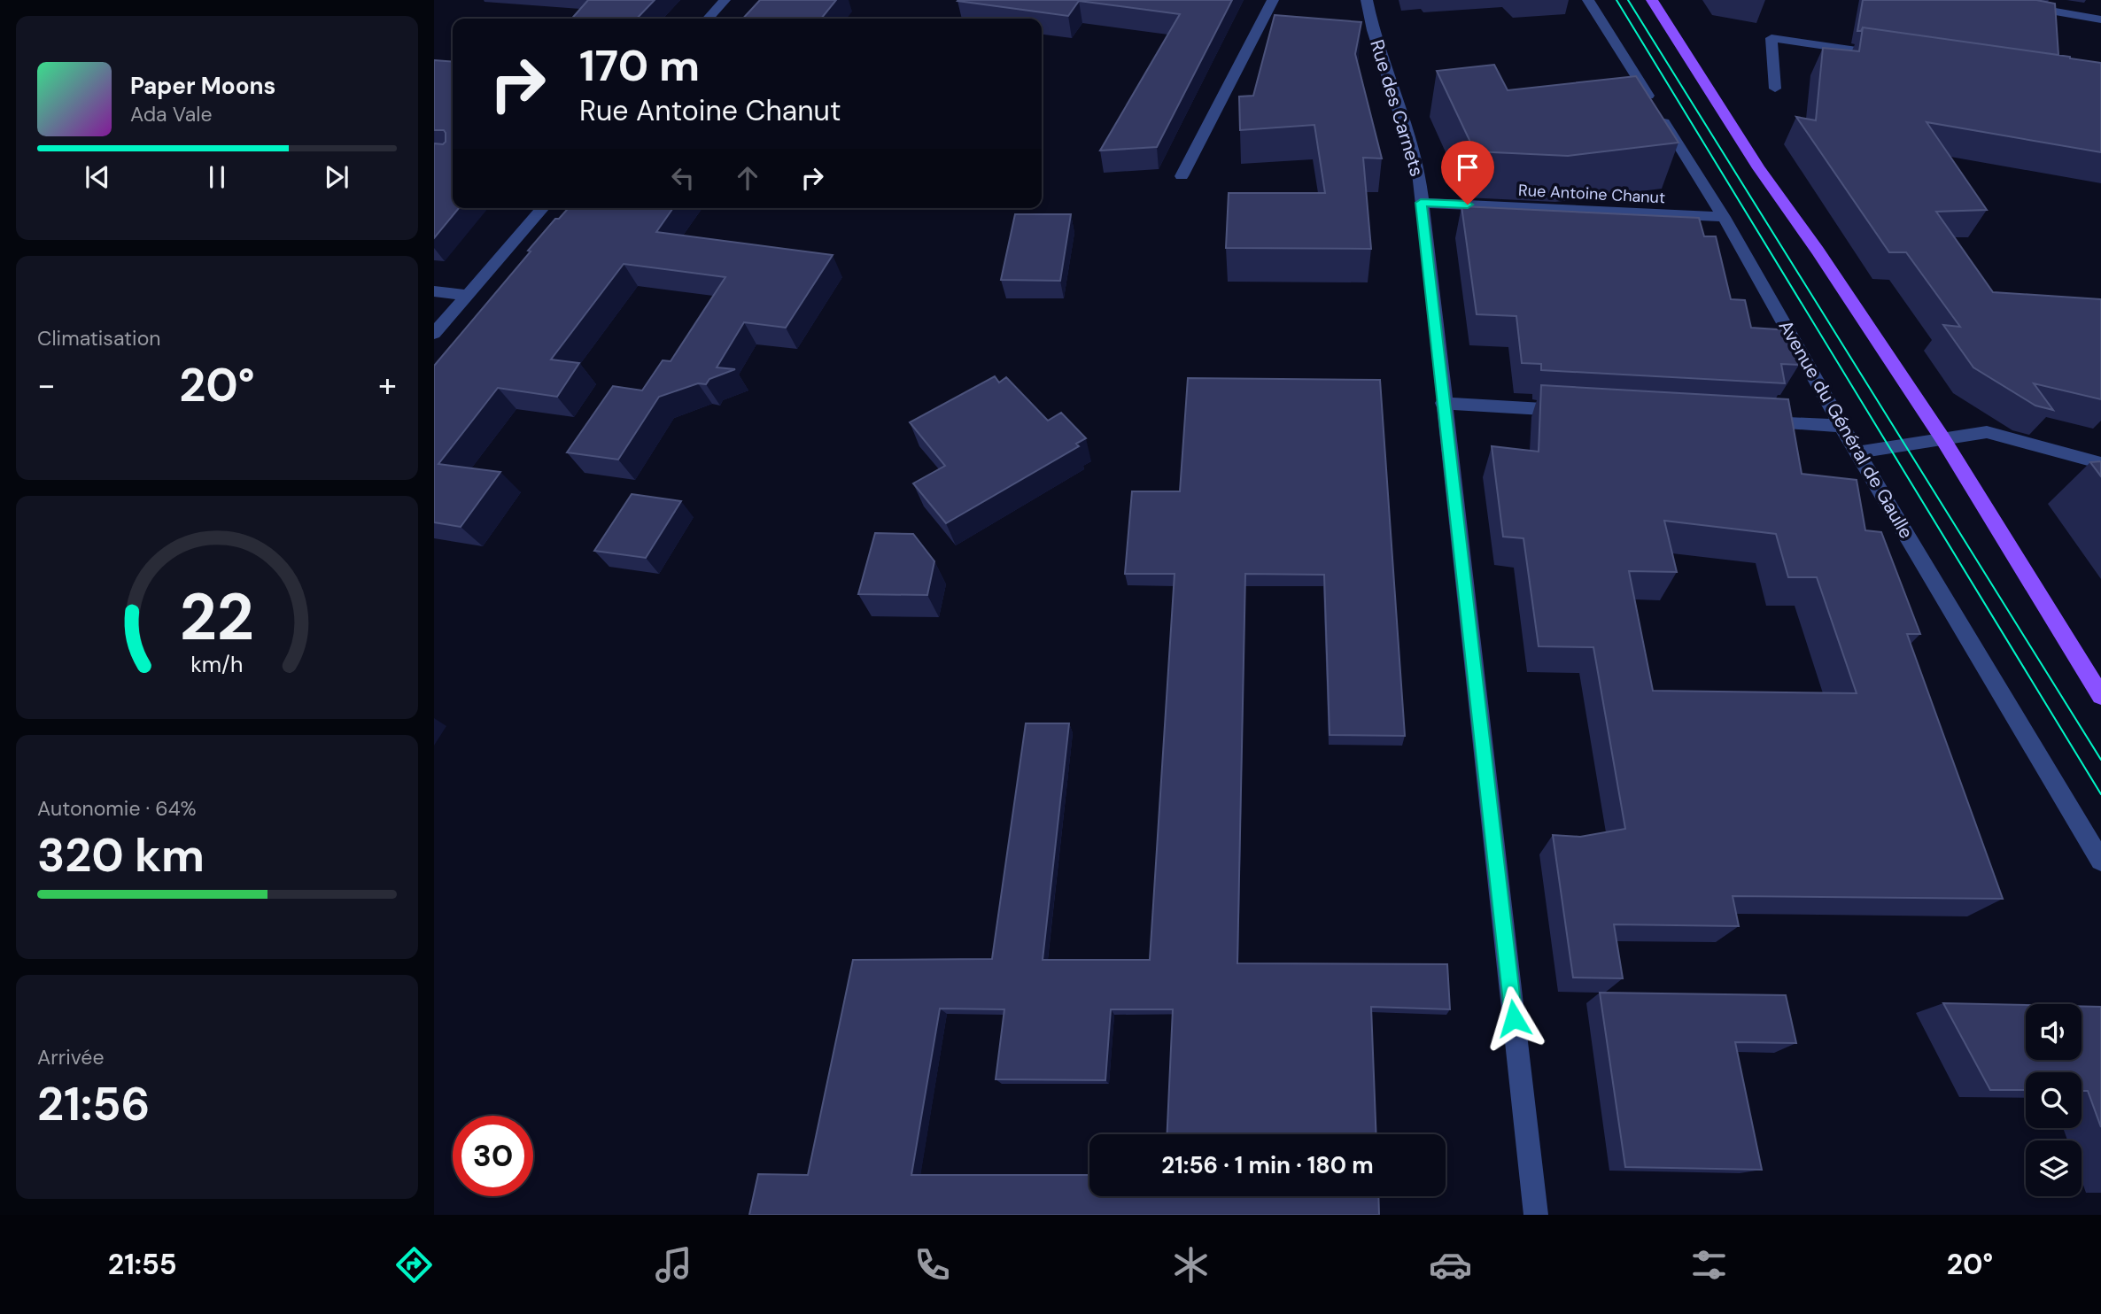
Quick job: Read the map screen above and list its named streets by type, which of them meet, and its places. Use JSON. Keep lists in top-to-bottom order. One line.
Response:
{"streets":{"street":["Rue des Carnets","Rue Antoine Chanut","Avenue du Général de Gaulle"]},"crossings":[["Rue des Carnets","Rue Antoine Chanut"],["Rue Antoine Chanut","Avenue du Général de Gaulle"]],"page":{"turn":["170 m","Rue Antoine Chanut"],"song":["Paper Moons","Ada Vale"],"tile":["Climatisation",["Autonomie · 64%","320 km"],["Arrivée","21:56"]],"heat":["−","20°","+"],"limit":"30","trip":"21:56 · 1 min · 180 m","tabs":["21:55","20°"],"gauge":["22","km/h"]}}
